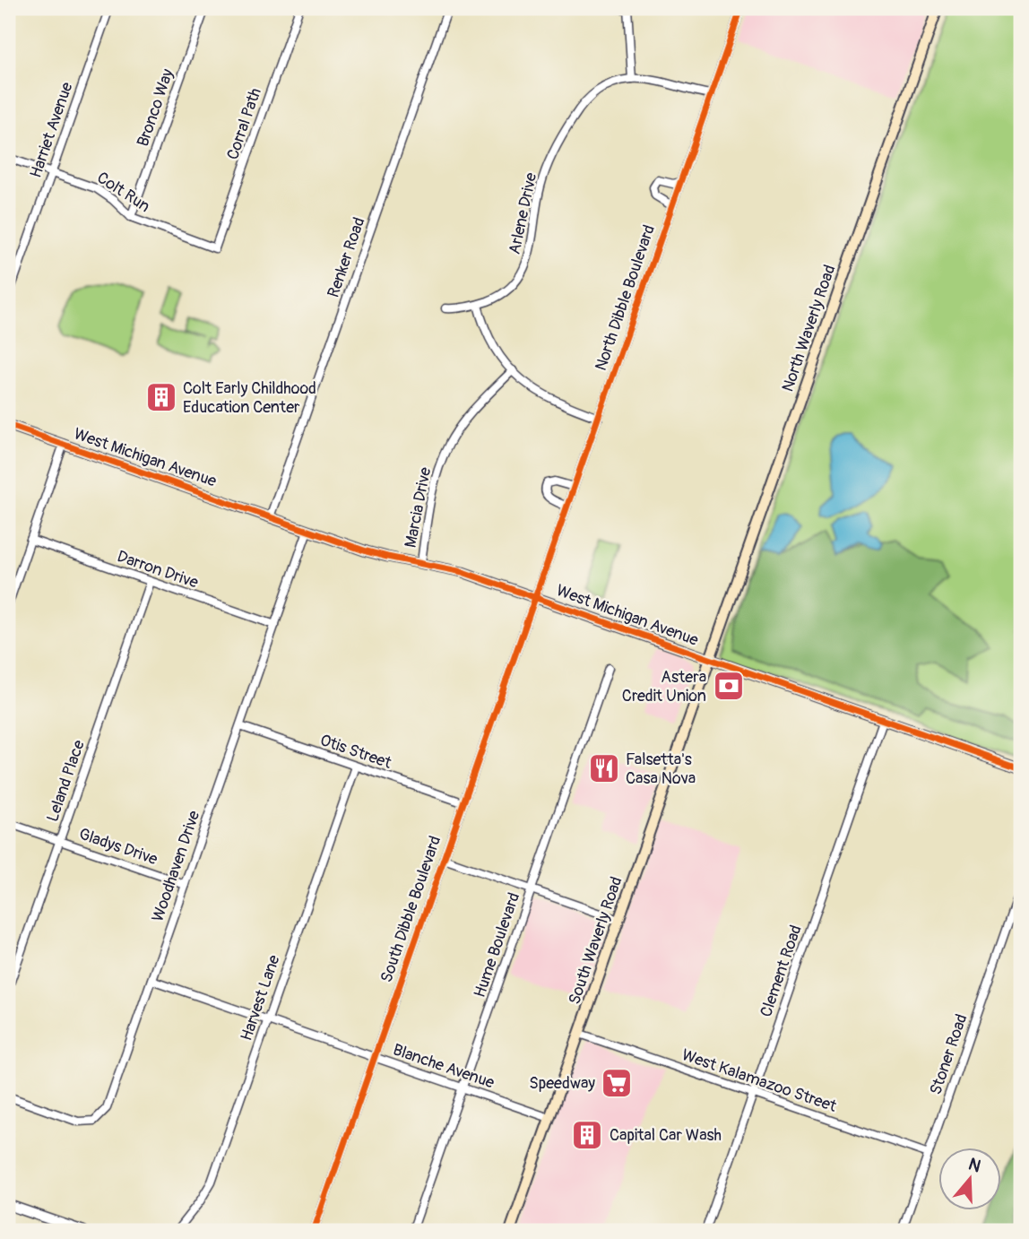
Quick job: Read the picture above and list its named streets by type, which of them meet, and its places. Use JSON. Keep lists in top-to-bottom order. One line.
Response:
{"streets":{"main road":["North Waverly Road","South Waverly Road"],"street":["Bronco Way","Corral Path","Harriet Avenue","Colt Run","Arlene Drive","Renker Road","North Dibble Boulevard","West Michigan Avenue","Marcia Drive","Darron Drive","Otis Street","Leland Place","Gladys Drive","Woodhaven Drive","South Dibble Boulevard","Hume Boulevard","Clement Road","Harvest Lane","Stoner Road","Blanche Avenue","West Kalamazoo Street"]},"crossings":[["Bronco Way","Colt Run"],["Corral Path","Colt Run"],["Harriet Avenue","Colt Run"],["Arlene Drive","North Dibble Boulevard"],["Renker Road","West Michigan Avenue"],["North Dibble Boulevard","West Michigan Avenue"],["North Dibble Boulevard","South Dibble Boulevard"],["North Waverly Road","West Michigan Avenue"],["North Waverly Road","South Waverly Road"],["West Michigan Avenue","Marcia Drive"],["West Michigan Avenue","Woodhaven Drive"],["West Michigan Avenue","South Dibble Boulevard"],["West Michigan Avenue","South Waverly Road"],["West Michigan Avenue","Clement Road"],["Darron Drive","Leland Place"],["Darron Drive","Woodhaven Drive"],["Otis Street","Woodhaven Drive"],["Otis Street","South Dibble Boulevard"],["Otis Street","Harvest Lane"],["Leland Place","Gladys Drive"],["Gladys Drive","Woodhaven Drive"],["Woodhaven Drive","Blanche Avenue"],["South Dibble Boulevard","Blanche Avenue"],["South Waverly Road","Blanche Avenue"],["South Waverly Road","West Kalamazoo Street"],["Hume Boulevard","Blanche Avenue"],["Clement Road","West Kalamazoo Street"],["Harvest Lane","Blanche Avenue"],["Stoner Road","West Kalamazoo Street"]],"places":{"building":["Colt Early Childhood Education Center","Capital Car Wash"],"bank":["Astera Credit Union"],"restaurant":["Falsetta's Casa Nova"],"supermarket":["Speedway"]},"north":"top"}
